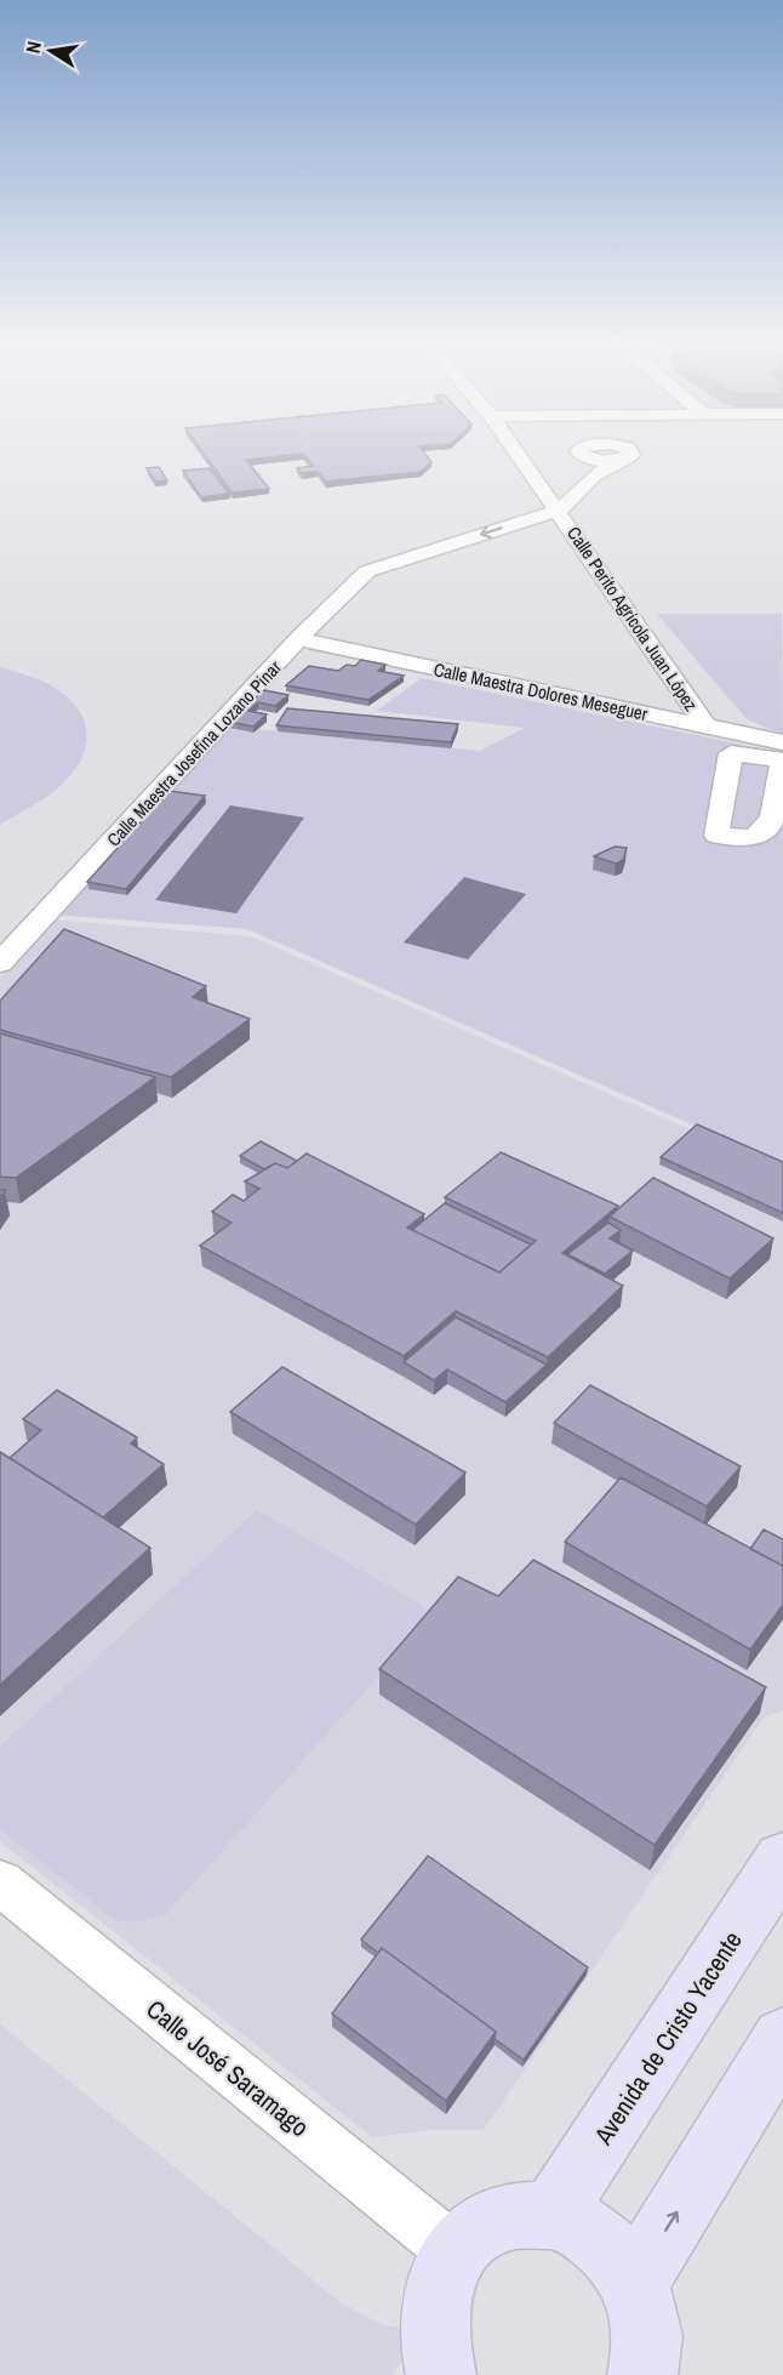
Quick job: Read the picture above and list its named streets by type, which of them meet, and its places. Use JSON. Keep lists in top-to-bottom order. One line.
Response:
{"streets":{"main road":["Avenida de Cristo Yacente"],"street":["Calle Perito Agrícola Juan López","Calle Maestra Dolores Meseguer","Calle Maestra Josefina Lozano Pinar","Calle José Saramago"]},"crossings":[["Calle Perito Agrícola Juan López","Calle Maestra Dolores Meseguer"],["Calle Perito Agrícola Juan López","Calle Maestra Josefina Lozano Pinar"],["Calle Maestra Dolores Meseguer","Calle Maestra Josefina Lozano Pinar"]],"one_way":["Calle Maestra Josefina Lozano Pinar"],"north":"left"}
